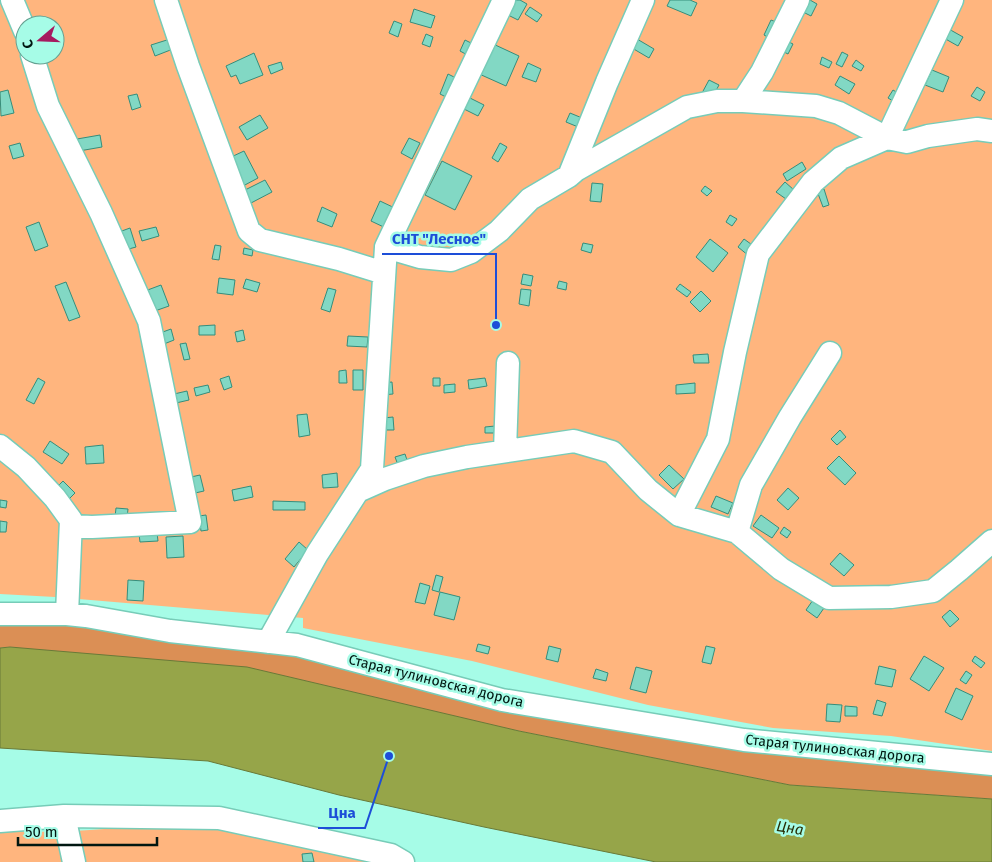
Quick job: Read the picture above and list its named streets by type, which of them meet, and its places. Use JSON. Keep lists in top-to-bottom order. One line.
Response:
{"streets":{"street":["Старая тулиновская дорога"]},"water":["Цна"],"places":["СНТ \"Лесное\"","Цна"],"scale_bar":"50 m","north":"left"}
